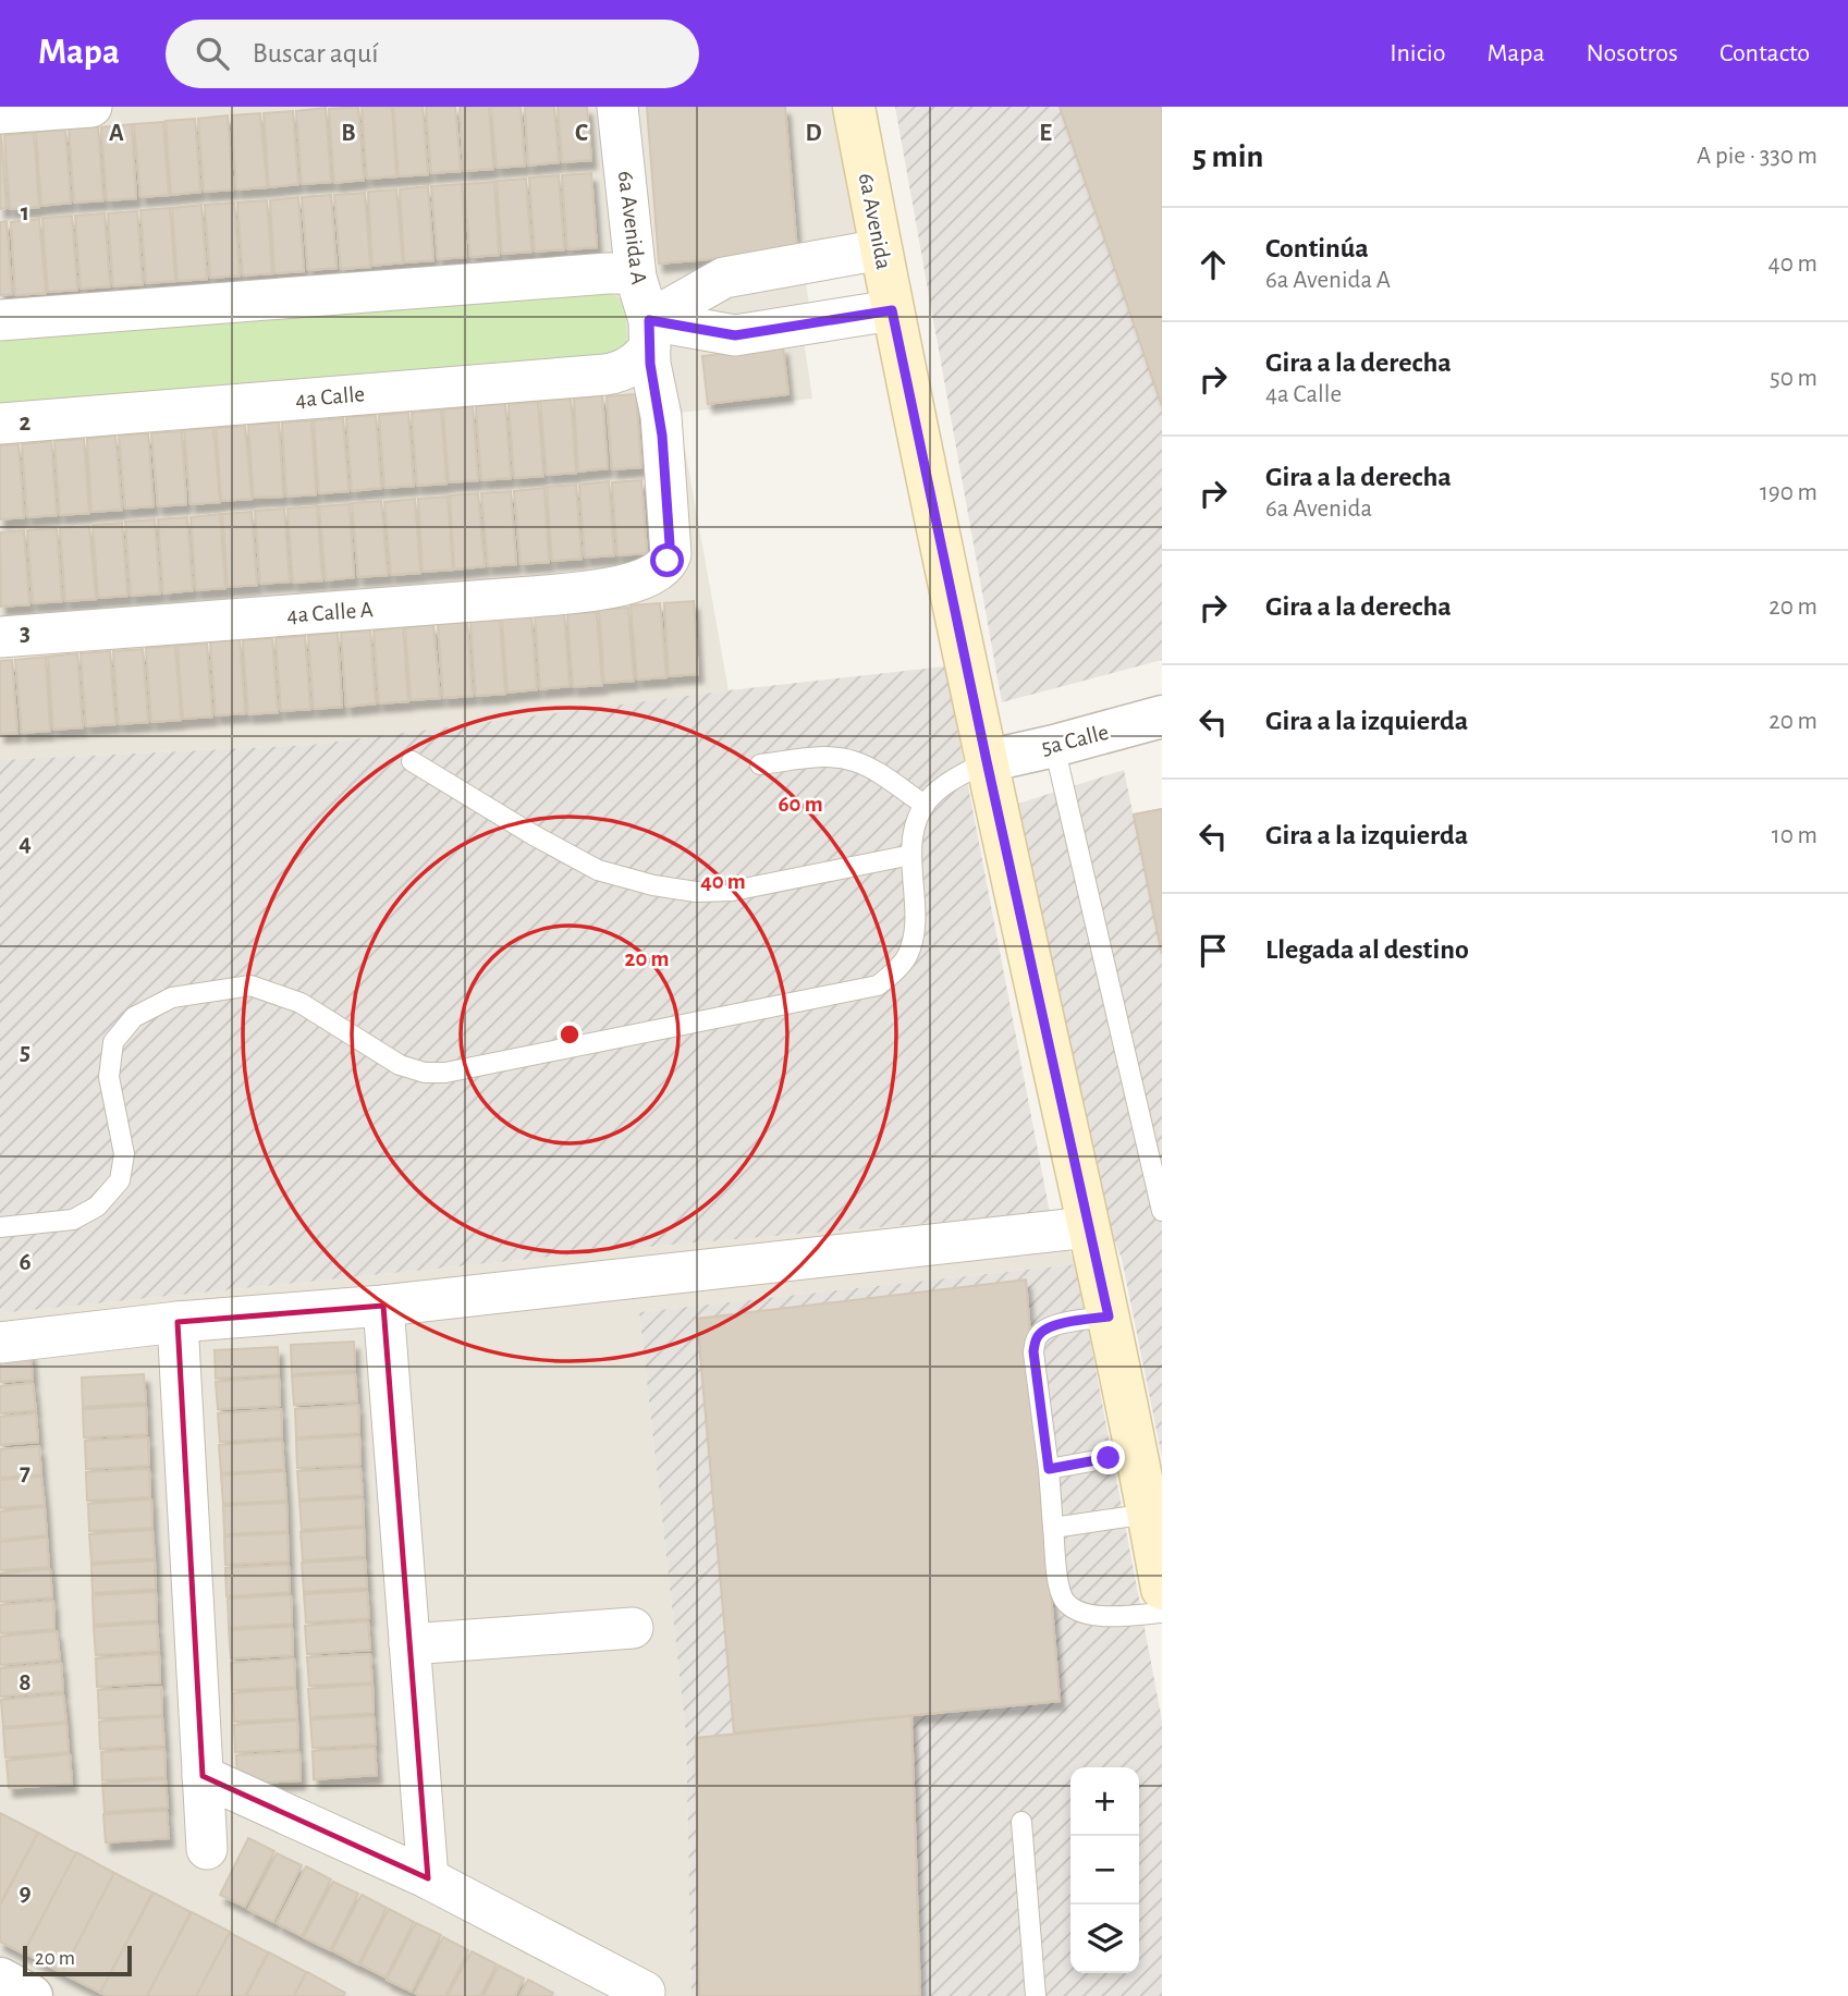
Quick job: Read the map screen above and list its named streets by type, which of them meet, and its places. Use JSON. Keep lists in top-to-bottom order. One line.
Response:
{"streets":{"main road":["6a Avenida"],"street":["6a Avenida A","4a Calle","4a Calle A","5a Calle"]},"crossings":[["6a Avenida","4a Calle"],["6a Avenida","5a Calle"],["6a Avenida A","4a Calle"],["6a Avenida A","4a Calle A"]],"scale_bar":"20 m","page":{"header":"Mapa","search":"Buscar aquí","nav":["Inicio","Mapa","Nosotros","Contacto"],"heading":["5 min","A pie · 330 m"],"list":[["Continúa","6a Avenida A","40 m"],["Gira a la derecha","4a Calle","50 m"],["Gira a la derecha","6a Avenida","190 m"],["Gira a la derecha","20 m"],["Gira a la izquierda","20 m"],["Gira a la izquierda","10 m"],"Llegada al destino"],"map_buttons":["+","−"],"scale":"20 m"},"grid":{"columns":["A","B","C","D","E"],"rows":["1","2","3","4","5","6","7","8","9"]},"rings":["60 m","40 m","20 m"]}
